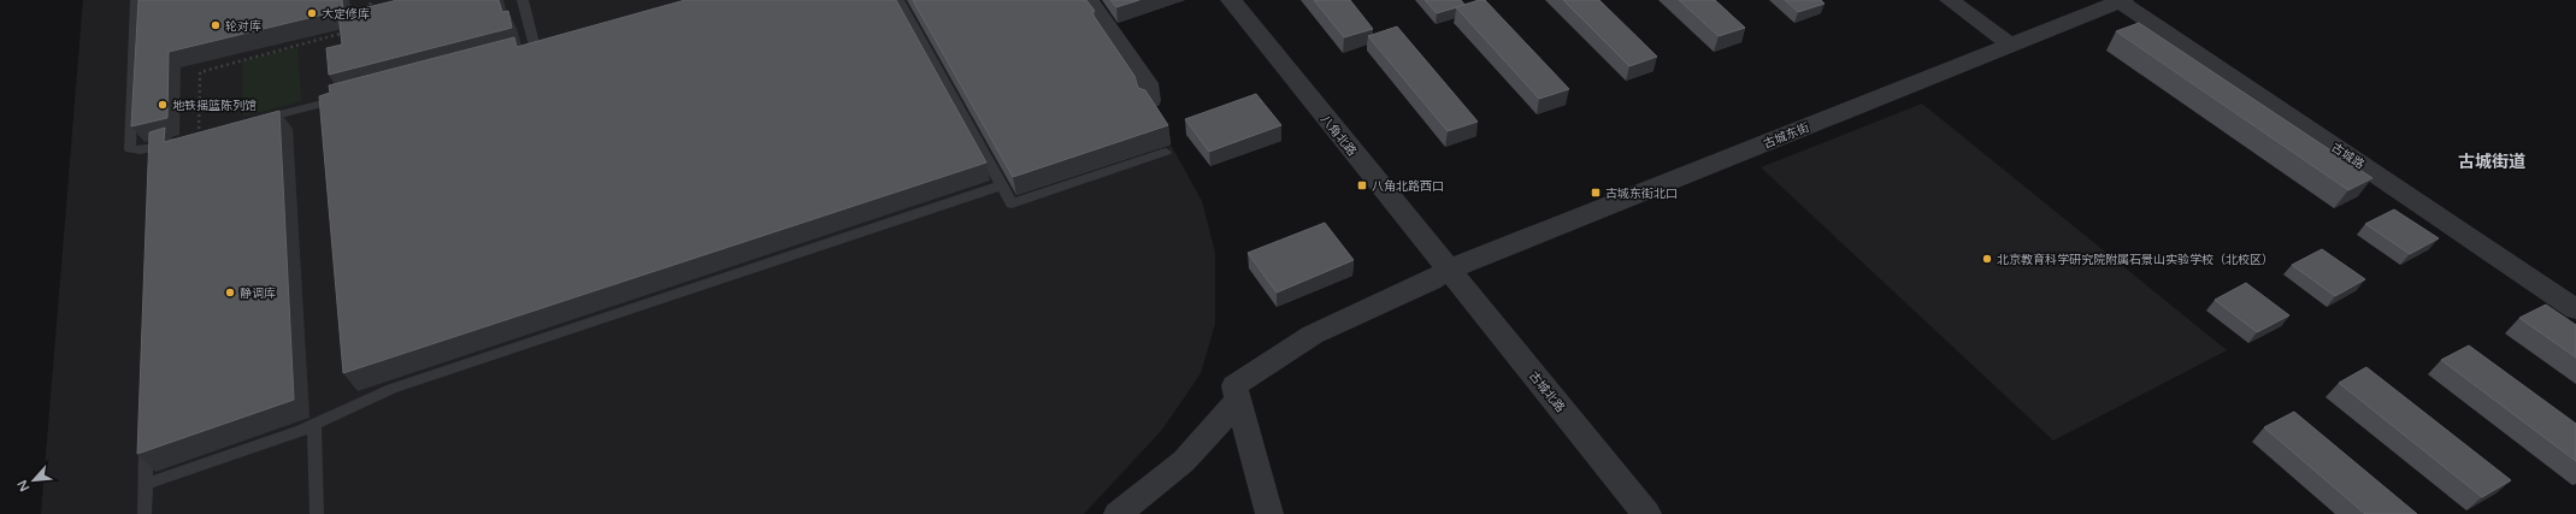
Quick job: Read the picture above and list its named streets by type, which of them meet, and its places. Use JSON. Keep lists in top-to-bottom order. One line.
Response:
{"streets":{"street":["八角北路","古城东街","古城路","古城北路"]},"crossings":[["八角北路","古城东街"],["八角北路","古城北路"],["古城东街","古城路"],["古城东街","古城北路"]],"districts":["古城街道"],"places":{"other":["大定修库","轮对库","地铁摇篮陈列馆","北京教育科学研究院附属石景山实验学校（北校区）","静调库"],"transit":["八角北路西口","古城东街北口"]},"north":"bottom left"}
